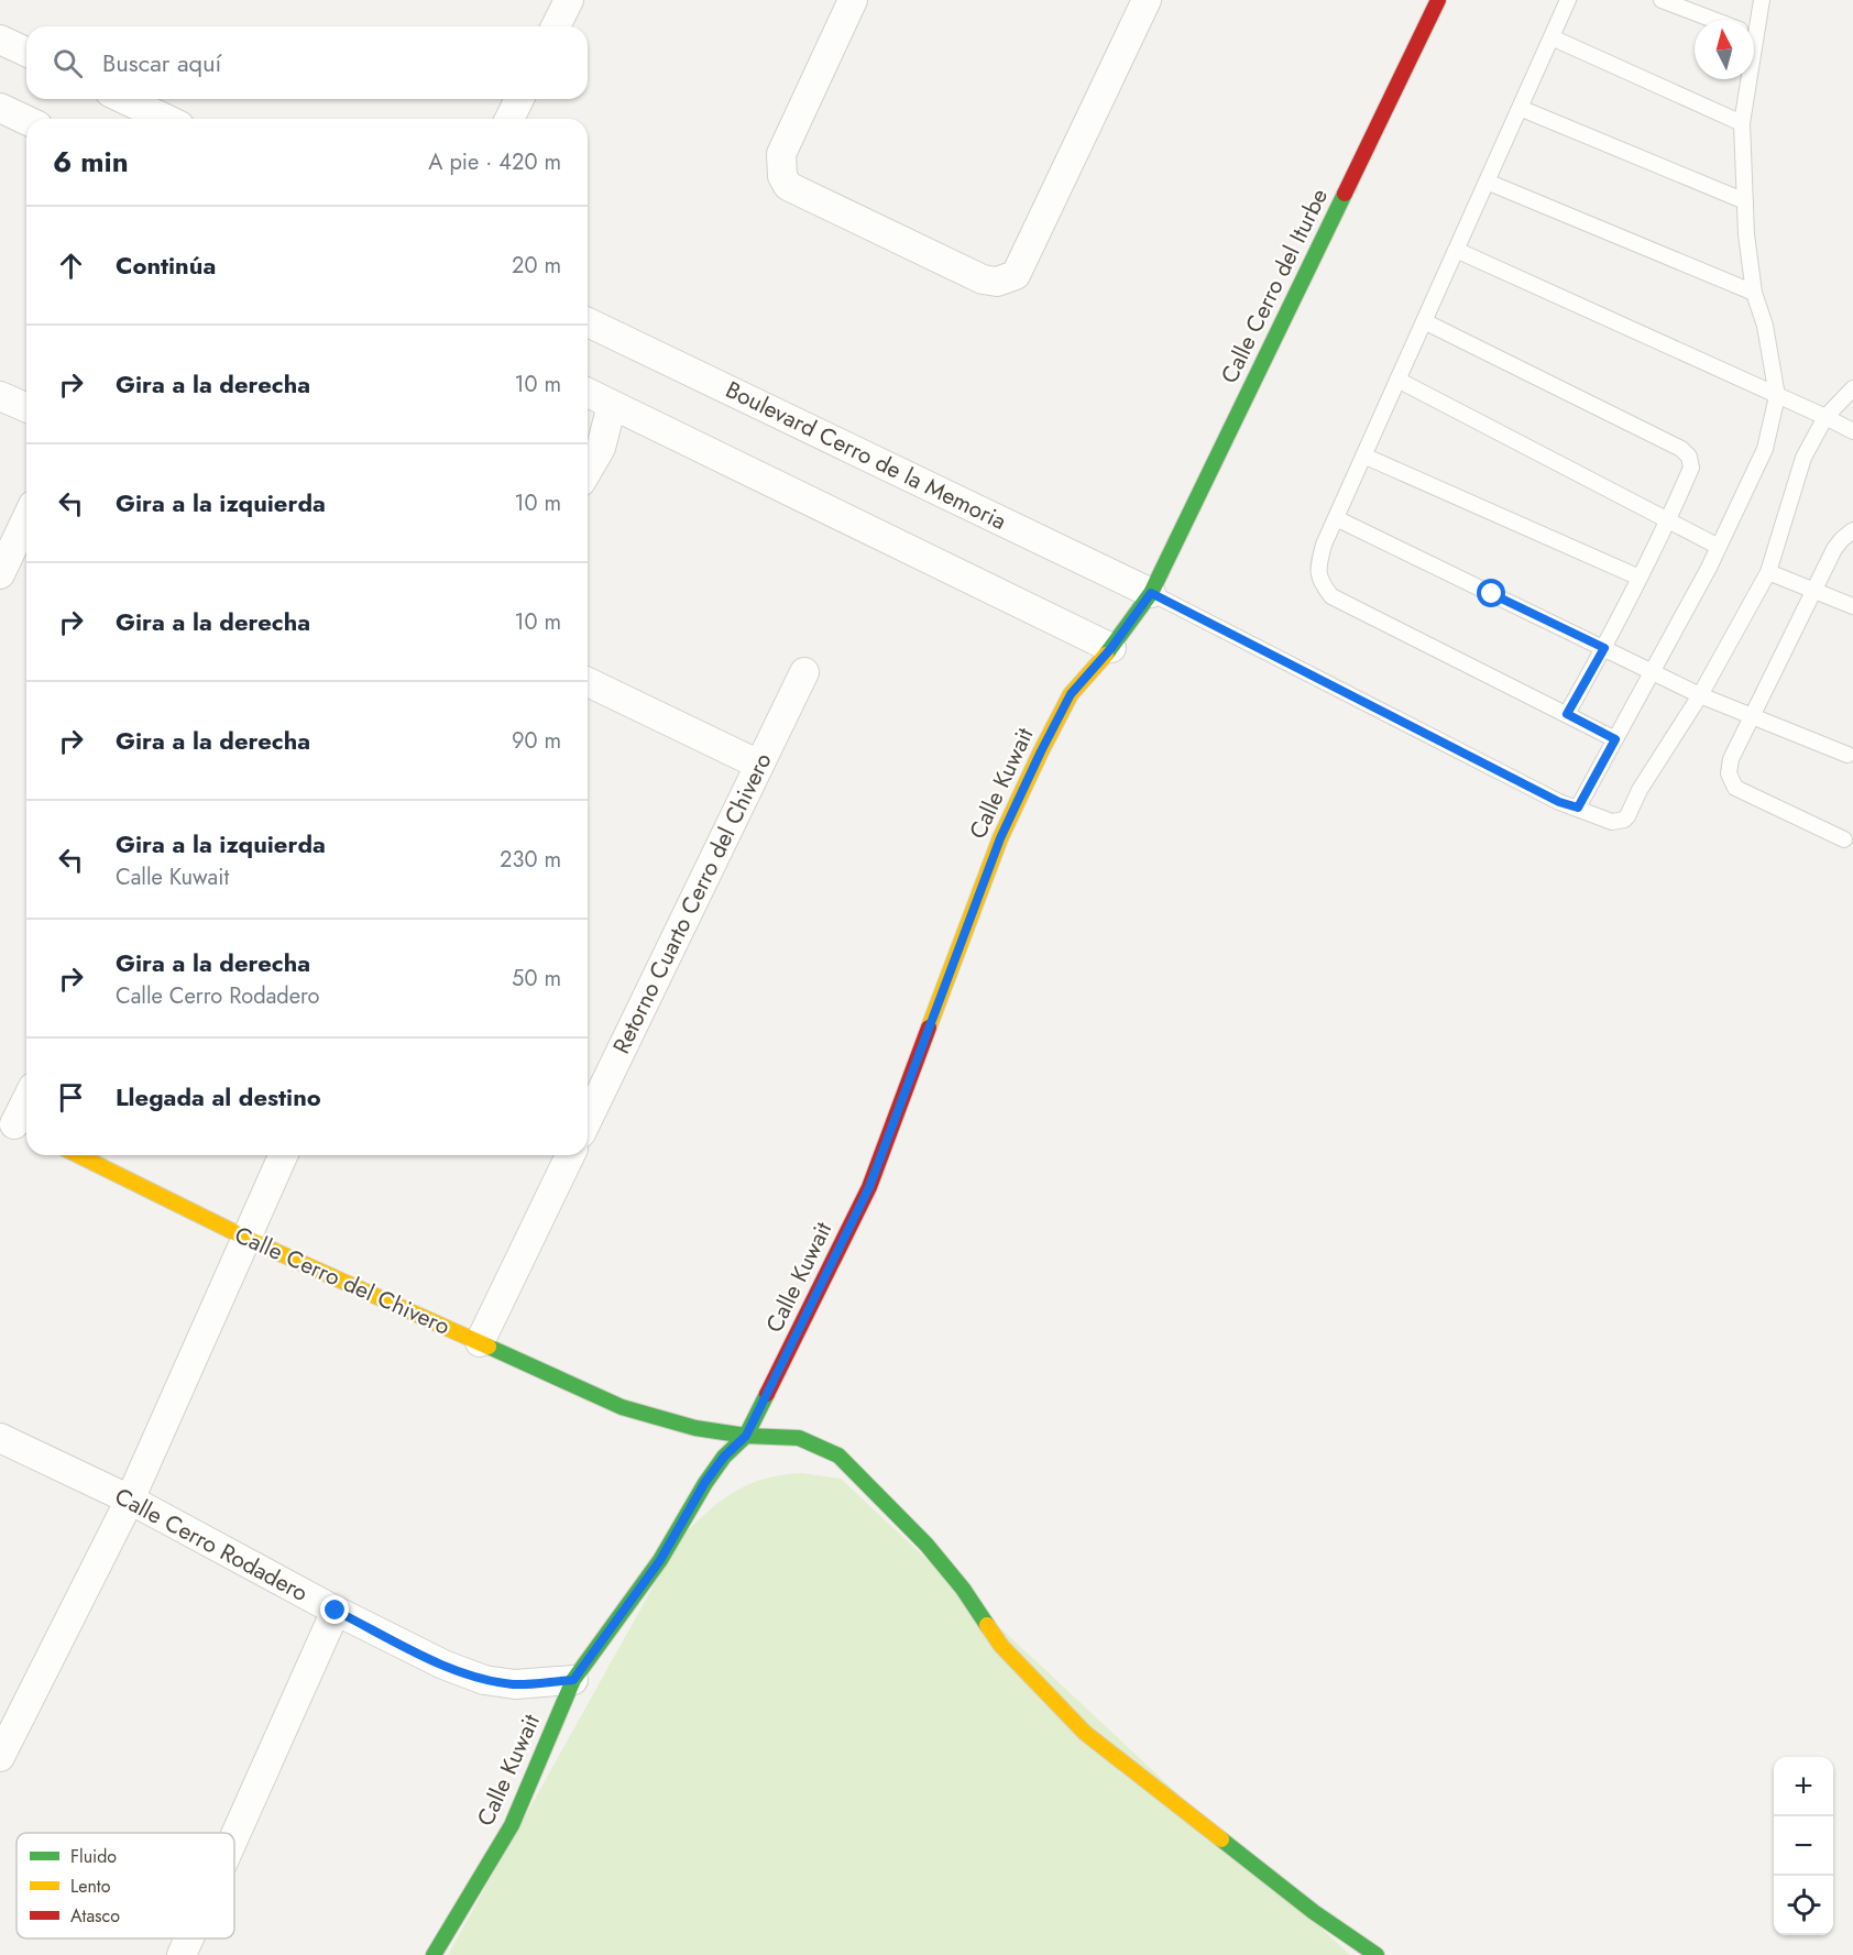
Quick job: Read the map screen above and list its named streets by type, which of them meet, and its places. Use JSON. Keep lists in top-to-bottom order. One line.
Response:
{"streets":{"street":["Calle Cerro del Iturbe","Boulevard Cerro de la Memoria","Calle Kuwait","Retorno Cuarto Cerro del Chivero","Calle Cerro del Chivero","Calle Cerro Rodadero"]},"crossings":[["Calle Cerro del Iturbe","Boulevard Cerro de la Memoria"],["Calle Cerro del Iturbe","Calle Kuwait"],["Boulevard Cerro de la Memoria","Calle Kuwait"],["Calle Kuwait","Calle Cerro del Chivero"],["Calle Kuwait","Calle Cerro Rodadero"]],"legend":["Fluido","Lento","Atasco"],"north":"top","page":{"search":"Buscar aquí","heading":["6 min","A pie · 420 m"],"list":[["Continúa","20 m"],["Gira a la derecha","10 m"],["Gira a la izquierda","10 m"],["Gira a la derecha","10 m"],["Gira a la derecha","90 m"],["Gira a la izquierda","Calle Kuwait","230 m"],["Gira a la derecha","Calle Cerro Rodadero","50 m"],"Llegada al destino"],"map_buttons":["+","−"]}}
